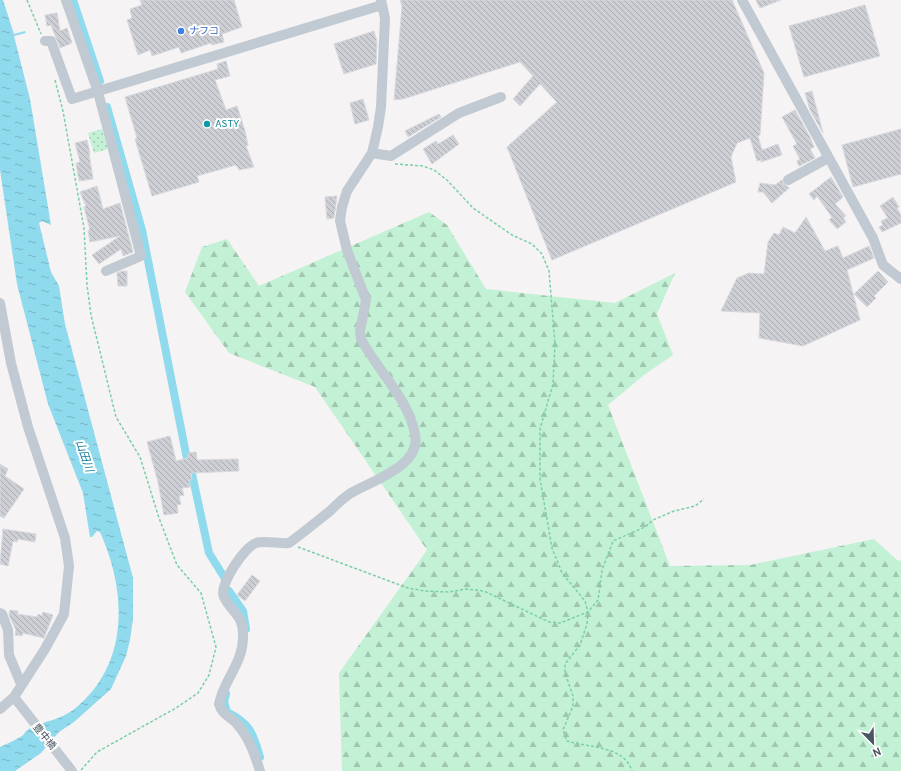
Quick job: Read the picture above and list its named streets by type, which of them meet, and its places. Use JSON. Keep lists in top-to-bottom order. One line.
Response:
{"streets":{"street":["豊中橋"]},"water":["山田川"],"places":["ナフコ","ASTY"],"north":"bottom right"}
